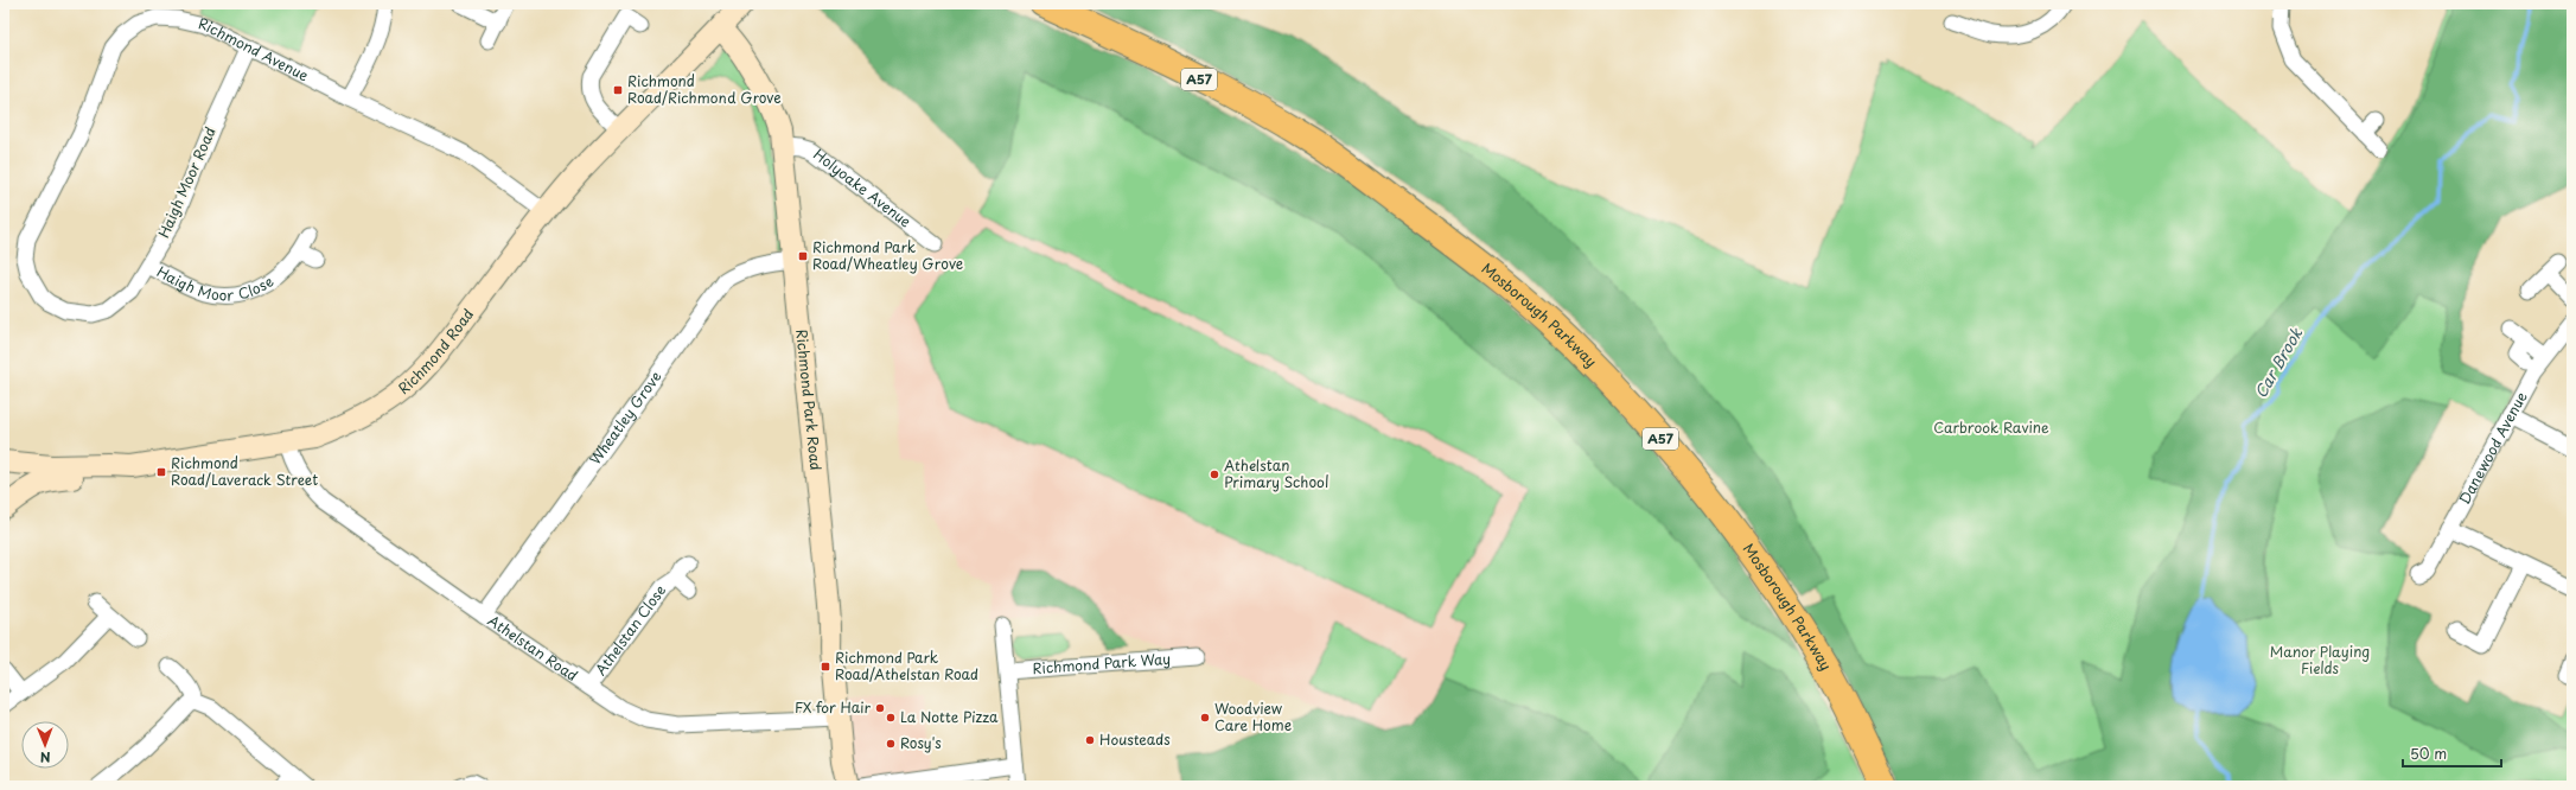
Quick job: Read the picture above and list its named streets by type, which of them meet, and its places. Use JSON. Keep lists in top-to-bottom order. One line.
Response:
{"streets":{"highway":["A57","Mosborough Parkway"],"main road":["Richmond Road","Richmond Park Road"],"street":["Richmond Avenue","Haigh Moor Road","Holyoake Avenue","Haigh Moor Close","Wheatley Grove","Danewood Avenue","Athelstan Close","Athelstan Road","Richmond Park Way"]},"crossings":[["Richmond Avenue","Haigh Moor Road"],["Richmond Avenue","Richmond Road"],["Haigh Moor Road","Haigh Moor Close"],["Holyoake Avenue","Richmond Park Road"],["Richmond Road","Richmond Park Road"],["Richmond Road","Athelstan Road"],["Richmond Park Road","Wheatley Grove"],["Richmond Park Road","Athelstan Road"],["Wheatley Grove","Athelstan Road"],["Athelstan Close","Athelstan Road"]],"water":["Car Brook"],"parks":["Carbrook Ravine","Manor Playing Fields"],"places":{"transit":["Richmond Road/Richmond Grove","Richmond Park Road/Wheatley Grove","Richmond Road/Laverack Street","Richmond Park Road/Athelstan Road"],"other":["Athelstan Primary School","FX for Hair","La Notte Pizza","Woodview Care Home","Housteads","Rosy's"]},"scale_bar":"50 m","north":"bottom"}
